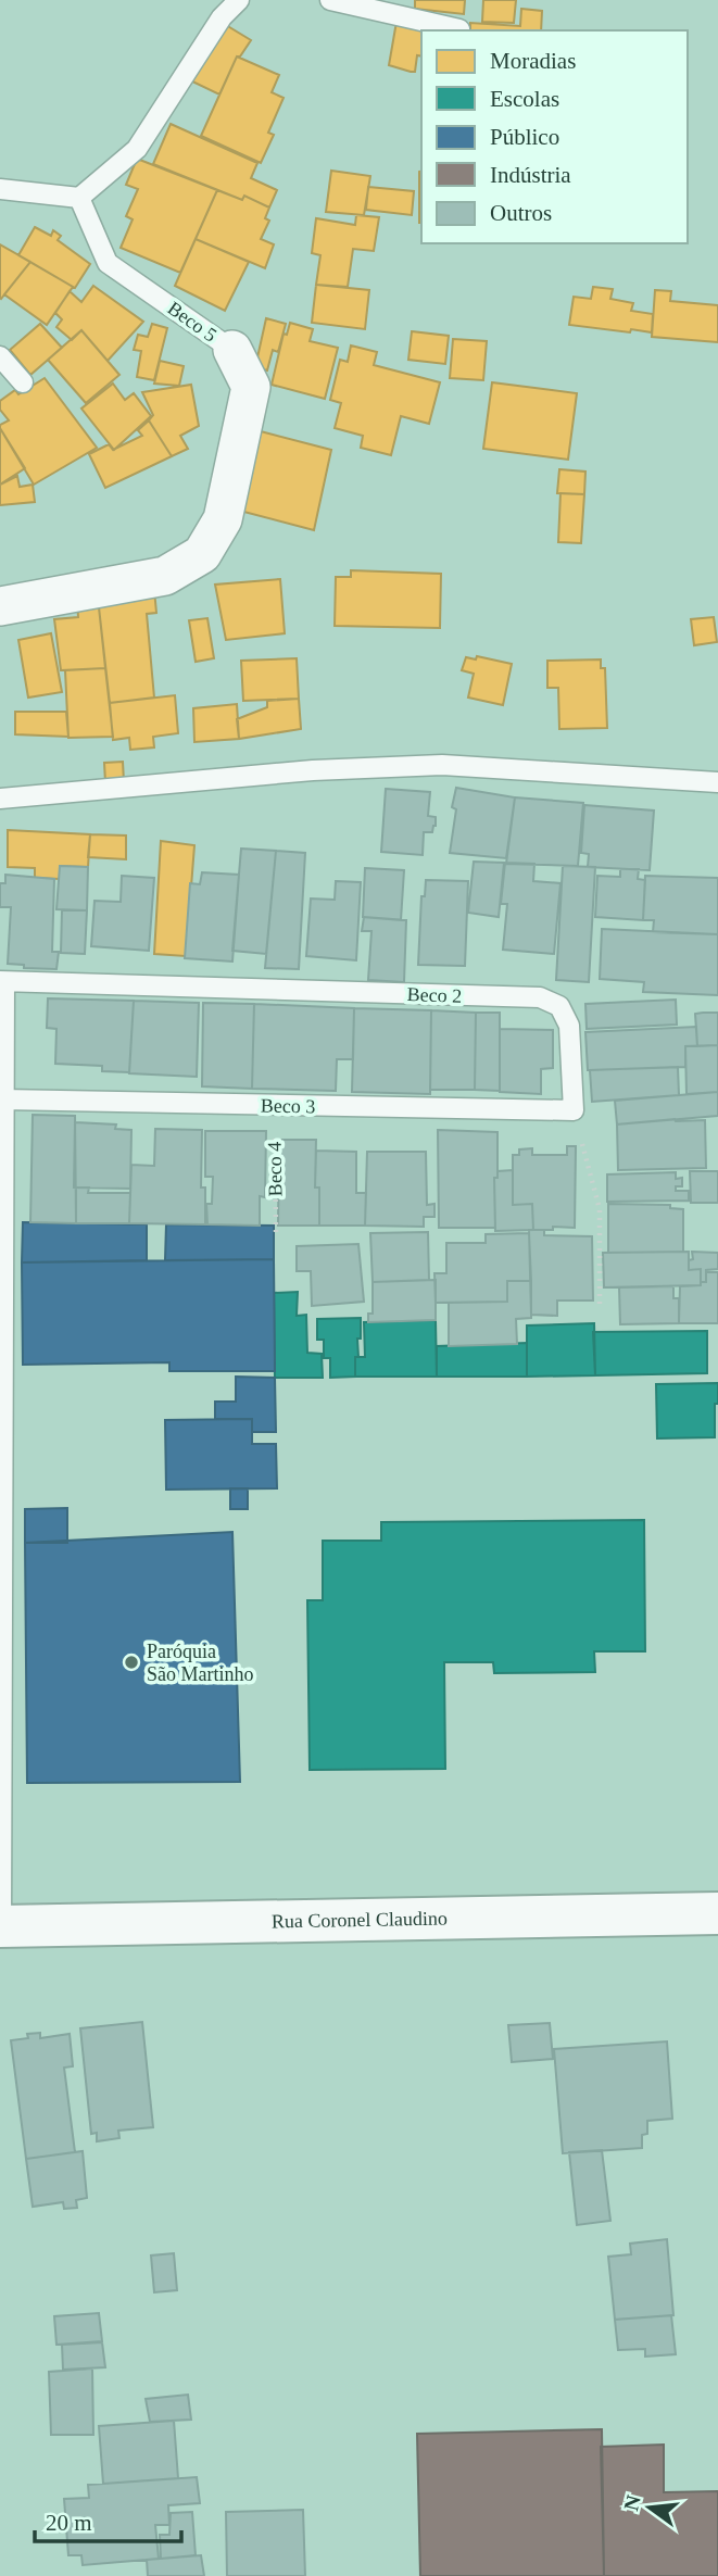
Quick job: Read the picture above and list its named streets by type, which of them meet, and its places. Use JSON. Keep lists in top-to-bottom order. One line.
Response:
{"streets":{"street":["Beco 5","Rua Coronel Claudino"],"lane":["Beco 2","Beco 3"],"path":["Beco 4"]},"crossings":[["Beco 2","Beco 3"],["Beco 3","Beco 4"]],"places":["Paróquia São Martinho"],"legend":["Moradias","Escolas","Público","Indústria","Outros"],"scale_bar":"20 m","north":"left"}
